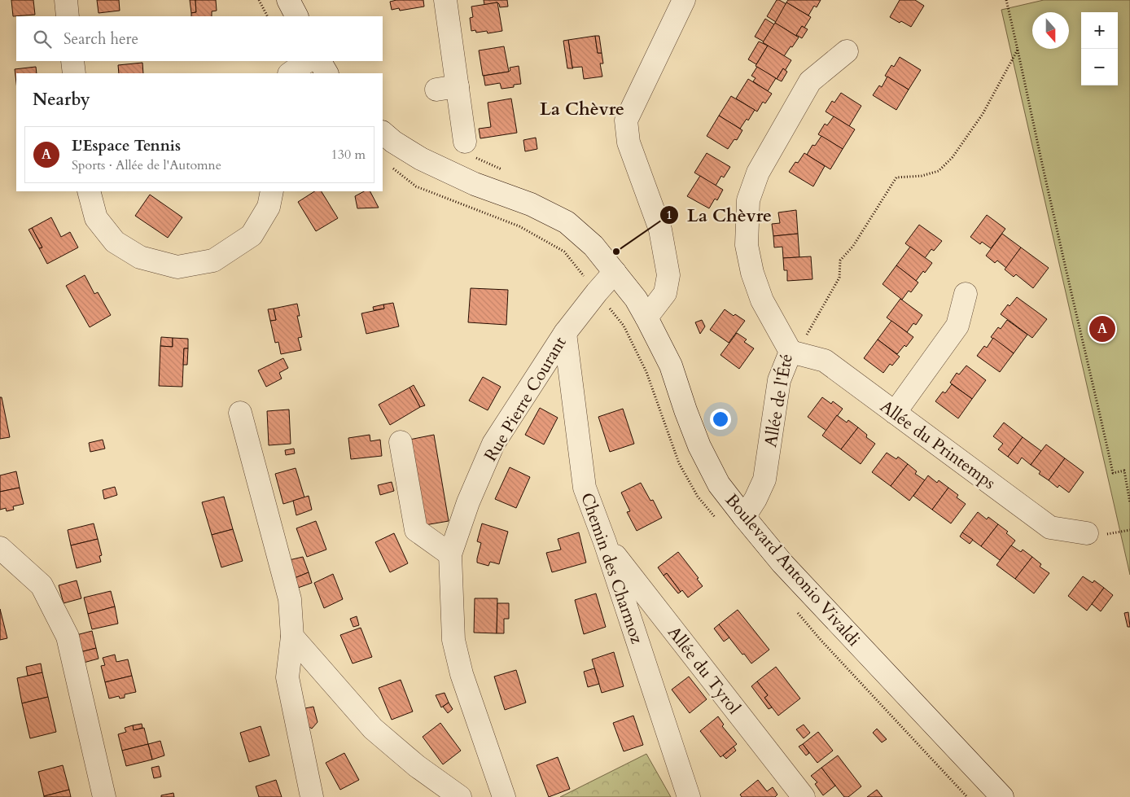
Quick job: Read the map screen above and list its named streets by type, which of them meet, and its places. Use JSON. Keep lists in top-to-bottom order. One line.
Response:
{"streets":{"street":["Rue Pierre Courant","Allée de l'Été","Allée du Printemps","Chemin des Charmoz","Boulevard Antonio Vivaldi","Allée du Tyrol"]},"crossings":[["Rue Pierre Courant","Chemin des Charmoz"],["Rue Pierre Courant","Boulevard Antonio Vivaldi"],["Allée de l'Été","Allée du Printemps"],["Allée de l'Été","Boulevard Antonio Vivaldi"],["Chemin des Charmoz","Allée du Tyrol"]],"districts":["La Chèvre"],"places":["La Chèvre"],"north":"bottom","page":{"map_buttons":["+","−"],"search":"Search here","heading":"Nearby","list":[{"mark":"A","name":"L'Espace Tennis","note":"Sports · Allée de l'Automne","value":"130 m"}],"pins":"A"}}
